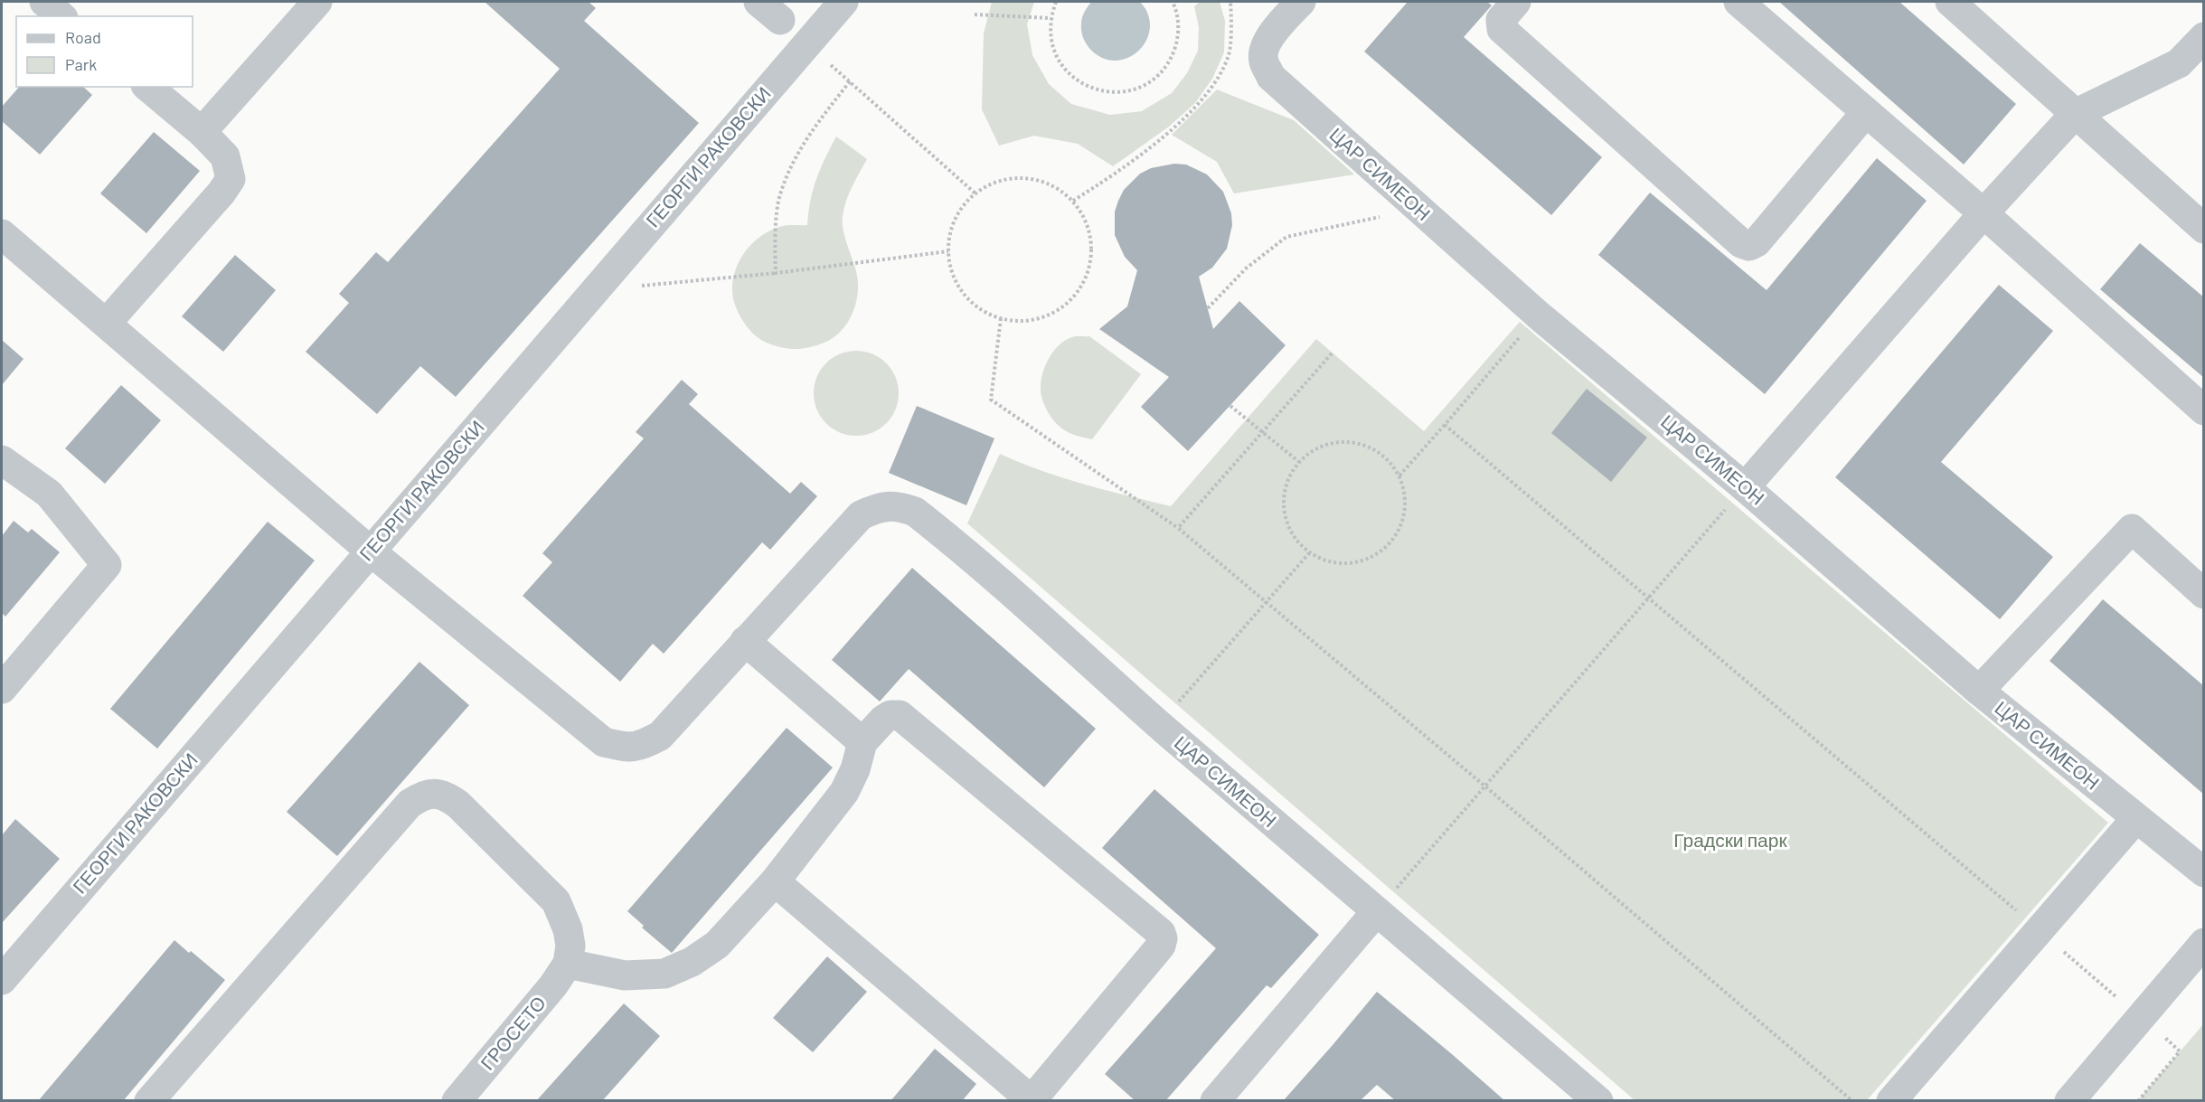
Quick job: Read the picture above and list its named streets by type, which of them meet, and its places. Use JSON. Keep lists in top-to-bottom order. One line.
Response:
{"streets":{"street":["ГЕОРГИ РАКОВСКИ","ЦАР СИМЕОН","ГРОСЕТО"]},"crossings":[["ГЕОРГИ РАКОВСКИ","ЦАР СИМЕОН"]],"parks":["Градски парк"],"legend":["Road","Park"]}
